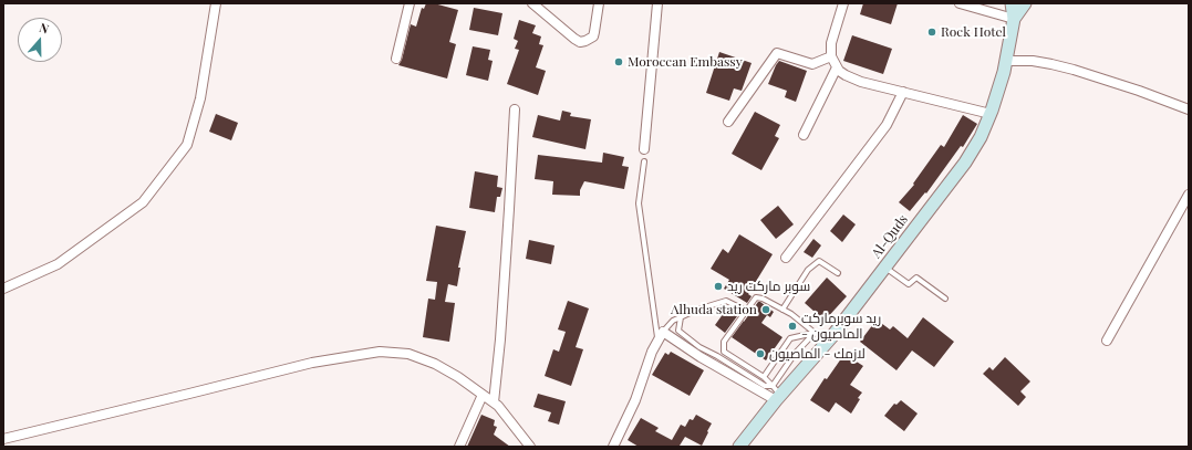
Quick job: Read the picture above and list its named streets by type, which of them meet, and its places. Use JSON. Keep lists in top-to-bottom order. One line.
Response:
{"streets":{"street":["Al-Quds"]},"places":["Rock Hotel","Moroccan Embassy","سوبر ماركت ريد","Alhuda station","ريد سوبرماركت - الماصيون","لازمك - الماصيون"],"north":"top"}
